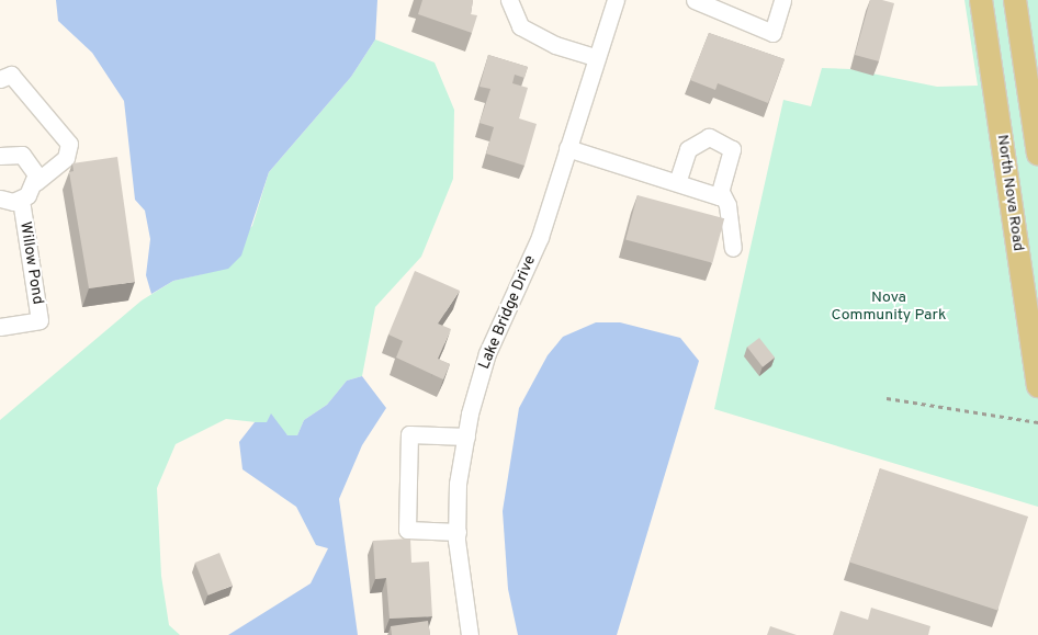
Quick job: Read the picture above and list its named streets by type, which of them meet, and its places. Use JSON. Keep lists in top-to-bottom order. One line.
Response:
{"streets":{"main road":["North Nova Road"],"street":["Willow Pond","Lake Bridge Drive"]},"parks":["Nova Community Park"]}
